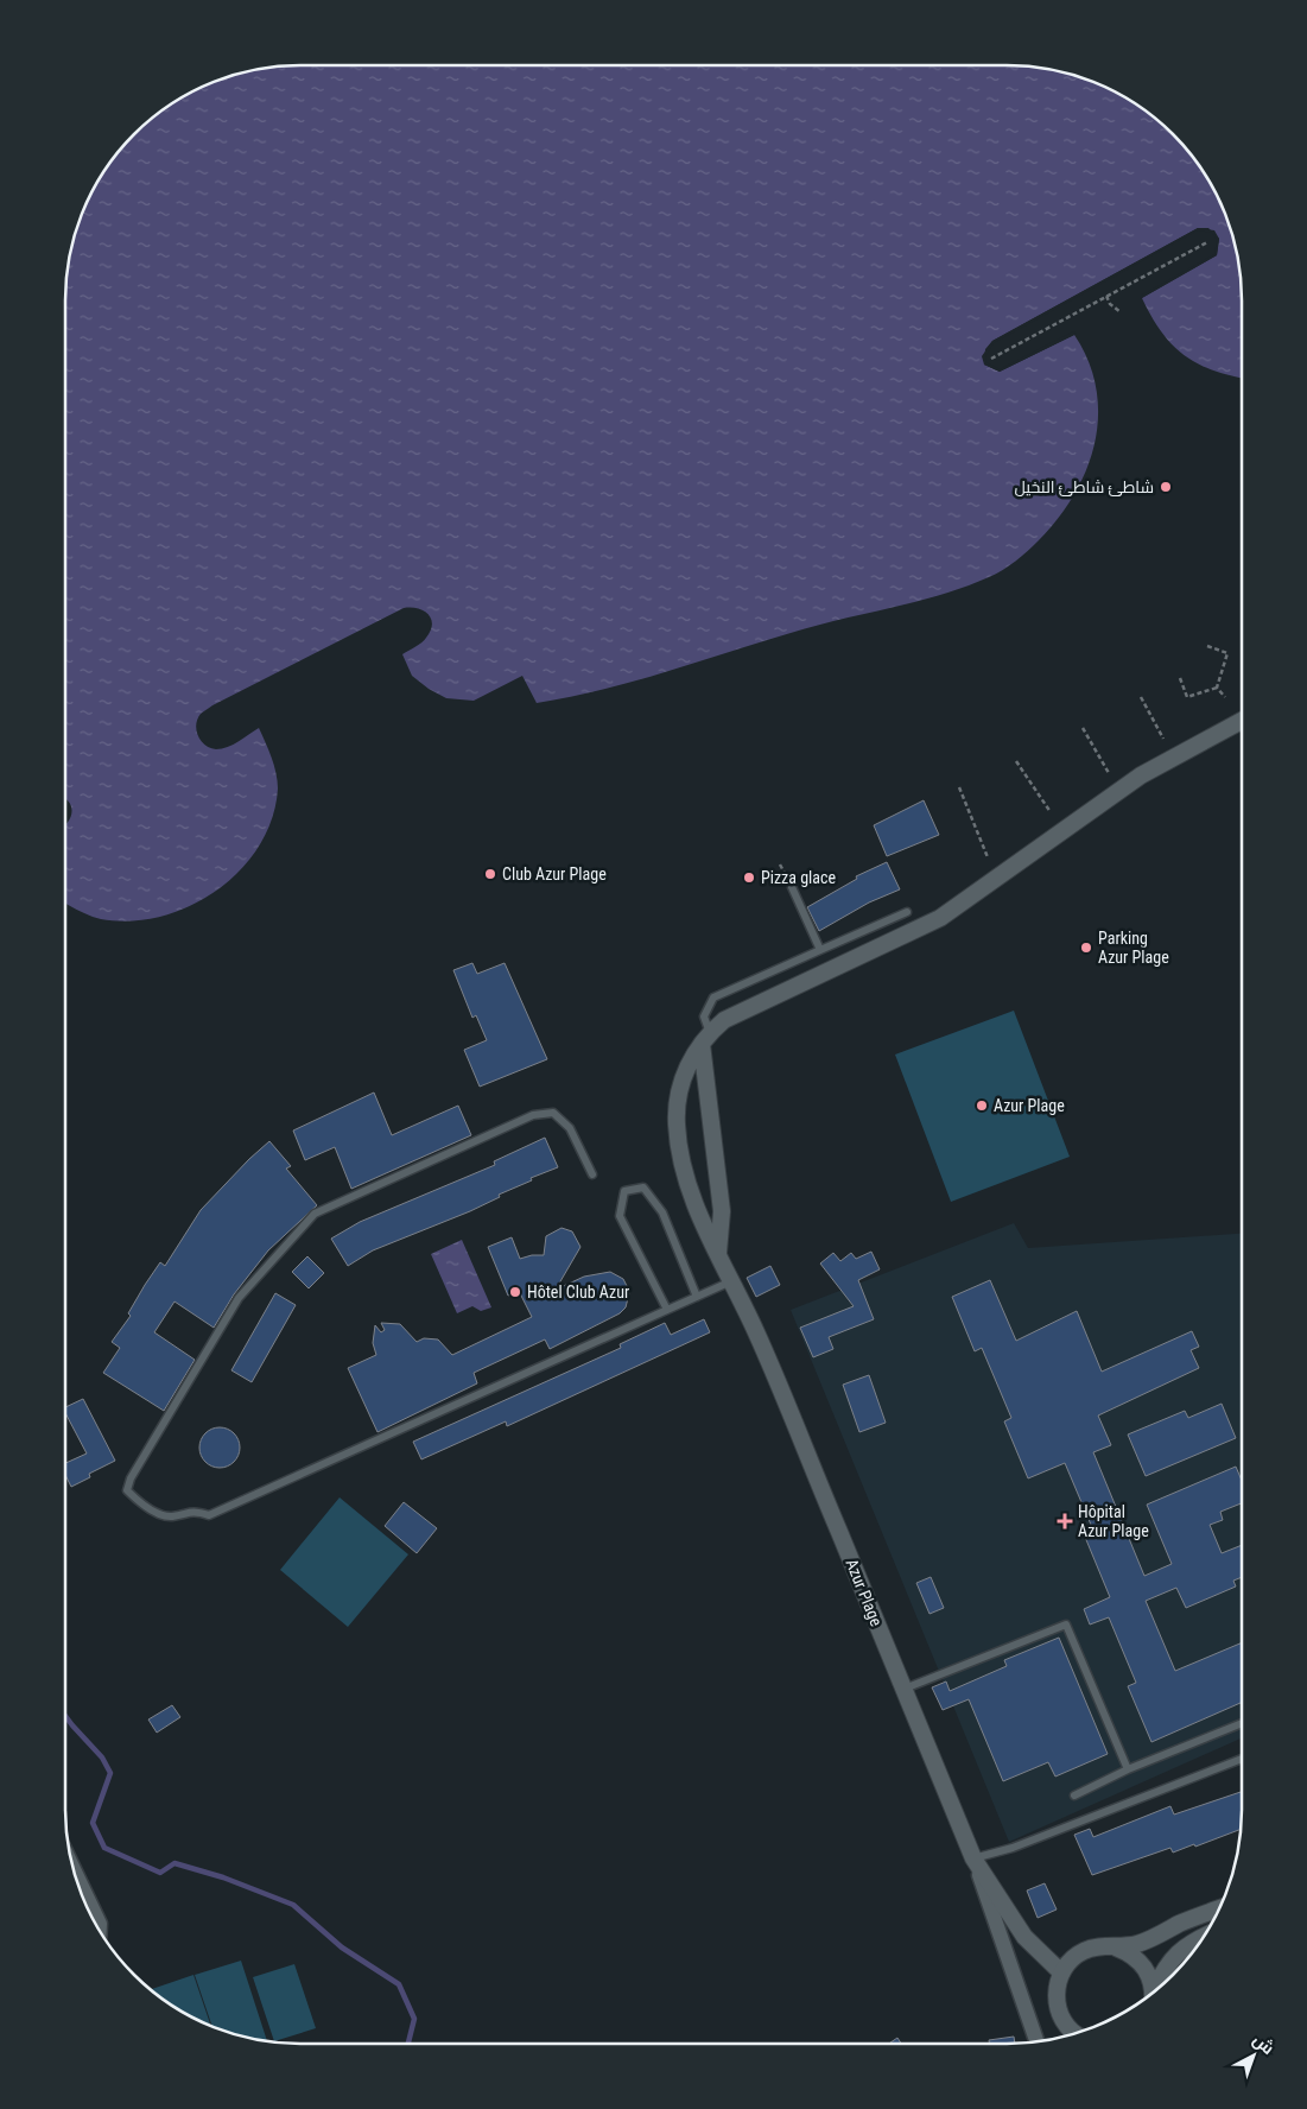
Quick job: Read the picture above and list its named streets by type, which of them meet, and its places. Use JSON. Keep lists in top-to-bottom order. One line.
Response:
{"streets":{"street":["Azur Plage"]},"places":{"other":["شاطئ شاطئ النخيل","Club Azur Plage","Pizza glace","Parking Azur Plage","Azur Plage","Hôtel Club Azur"],"health":["Hôpital Azur Plage"]},"north":"top right"}
